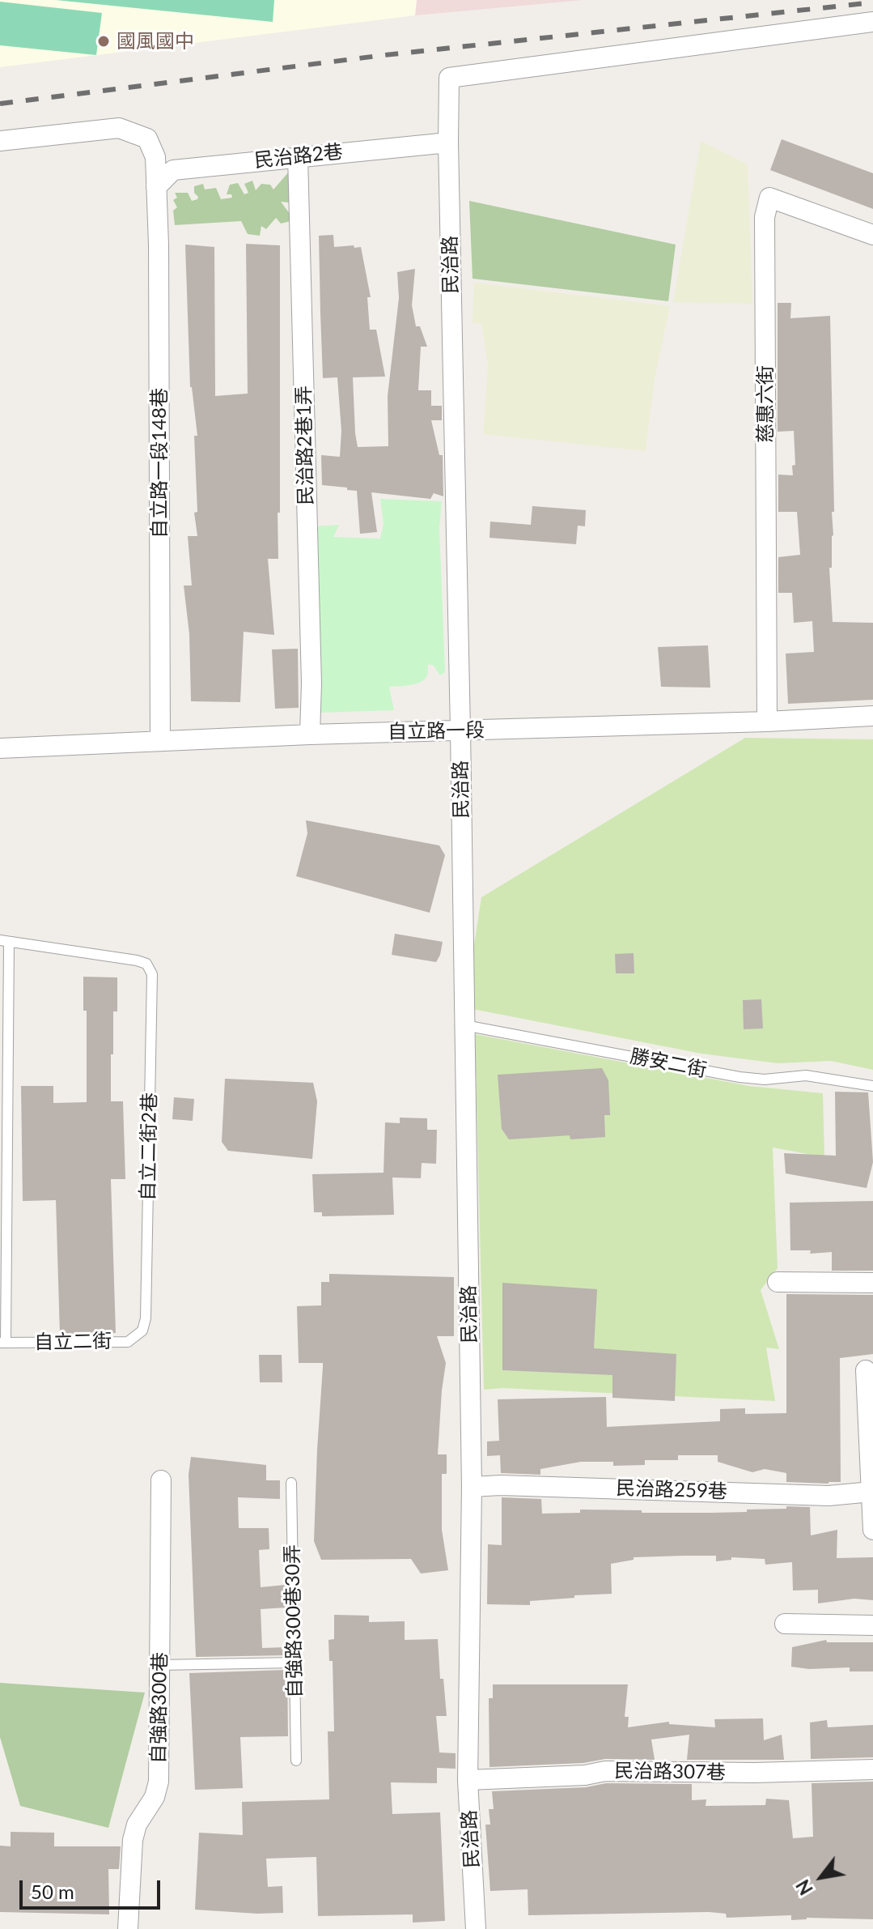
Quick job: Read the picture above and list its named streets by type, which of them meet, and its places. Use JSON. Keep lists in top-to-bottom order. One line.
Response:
{"streets":{"street":["民治路2巷","民治路","慈惠六街","民治路2巷1弄","自立路一段148巷","自立路一段","民治路259巷","自強路300巷","民治路307巷"],"lane":["勝安二街","自立二街2巷","自立二街","自強路300巷30弄"]},"crossings":[["民治路2巷","民治路"],["民治路2巷","民治路2巷1弄"],["民治路2巷","自立路一段148巷"],["民治路","自立路一段"],["民治路","勝安二街"],["民治路","民治路259巷"],["民治路","民治路307巷"],["慈惠六街","自立路一段"],["民治路2巷1弄","自立路一段"],["自立路一段148巷","自立路一段"],["自立二街2巷","自立二街"]],"places":["國風國中"],"scale_bar":"50 m","north":"bottom left"}
